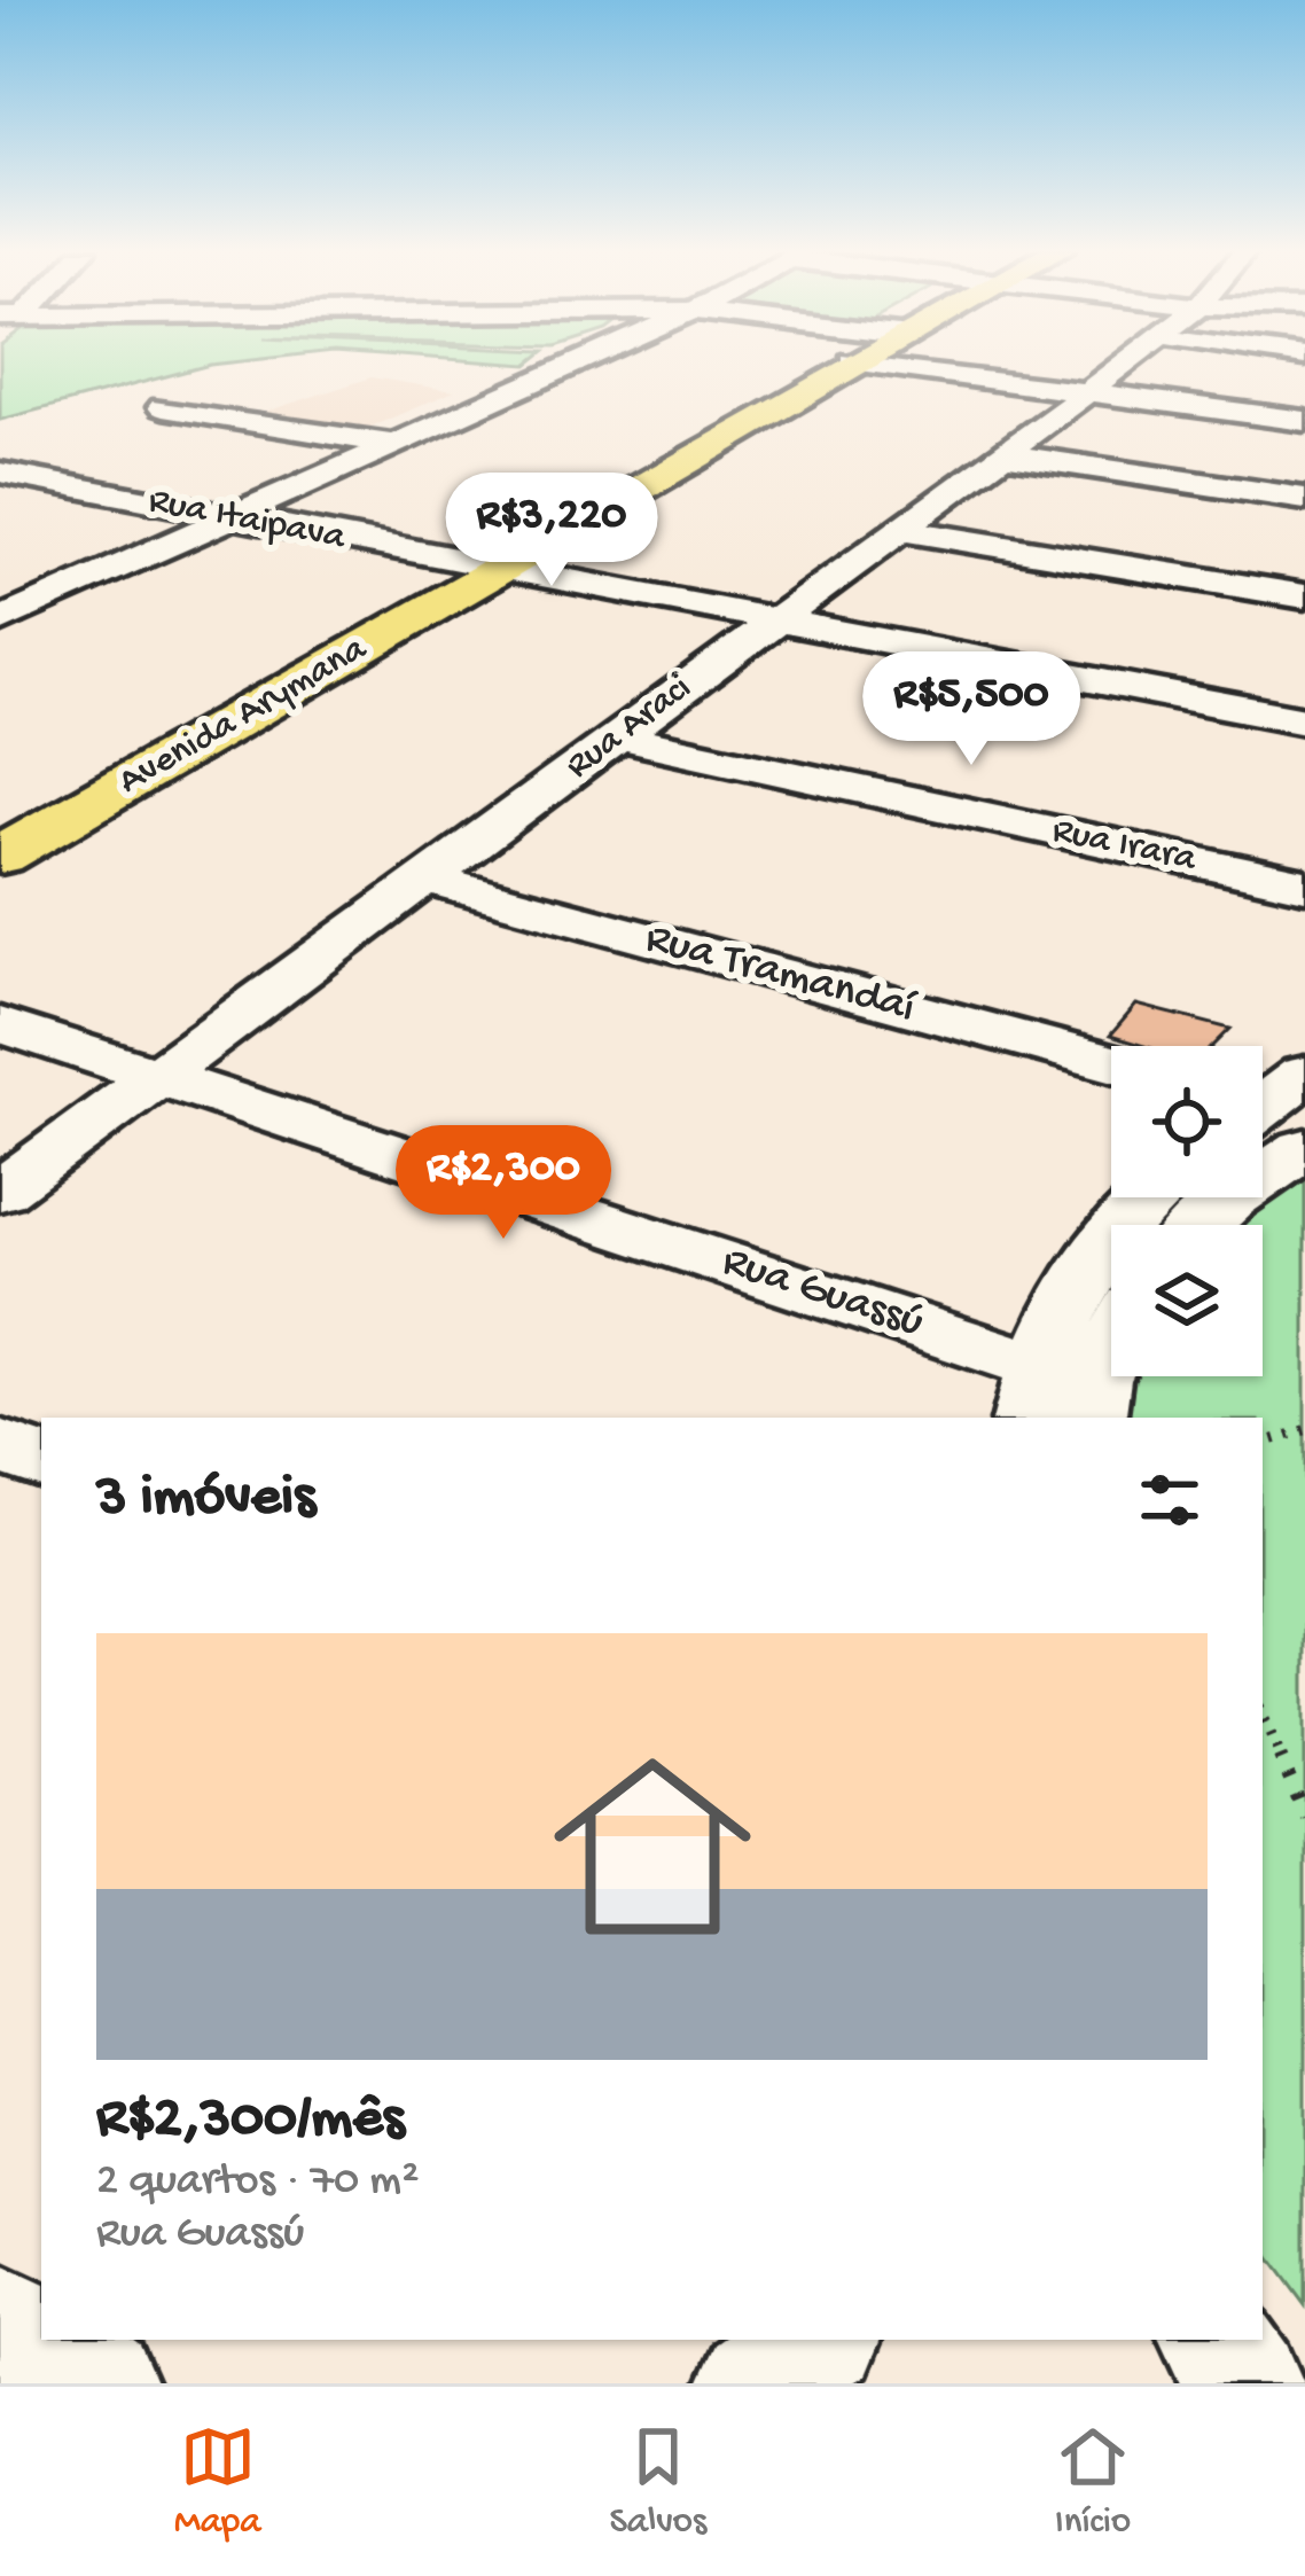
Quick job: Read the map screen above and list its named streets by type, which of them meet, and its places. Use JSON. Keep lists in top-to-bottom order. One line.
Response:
{"streets":{"main road":["Avenida Arymana"],"street":["Rua Itaipava","Rua Araci","Rua Irara","Rua Tramandaí","Rua Guassú"]},"crossings":[["Rua Itaipava","Avenida Arymana"],["Rua Itaipava","Rua Araci"],["Rua Araci","Rua Irara"],["Rua Araci","Rua Tramandaí"],["Rua Araci","Rua Guassú"]],"page":{"price":["R$3,220","R$5,500","R$2,300"],"heading":"3 imóveis","list":[{"name":"R$2,300/mês","note":"2 quartos · 70 m² · Rua Guassú"}],"tabs":["Mapa","Salvos","Início"]}}
